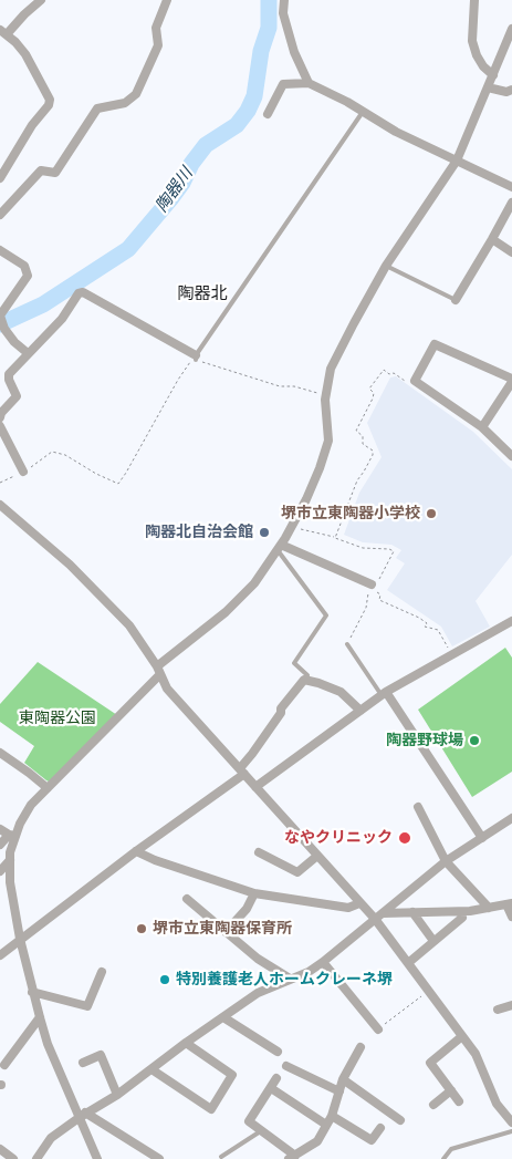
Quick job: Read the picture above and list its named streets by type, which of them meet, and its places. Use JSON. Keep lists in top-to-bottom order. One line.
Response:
{"districts":["陶器北"],"water":["陶器川"],"parks":["東陶器公園"],"places":["堺市立東陶器小学校","陶器北自治会館","陶器野球場","なやクリニック","堺市立東陶器保育所","特別養護老人ホームクレーネ堺"]}
